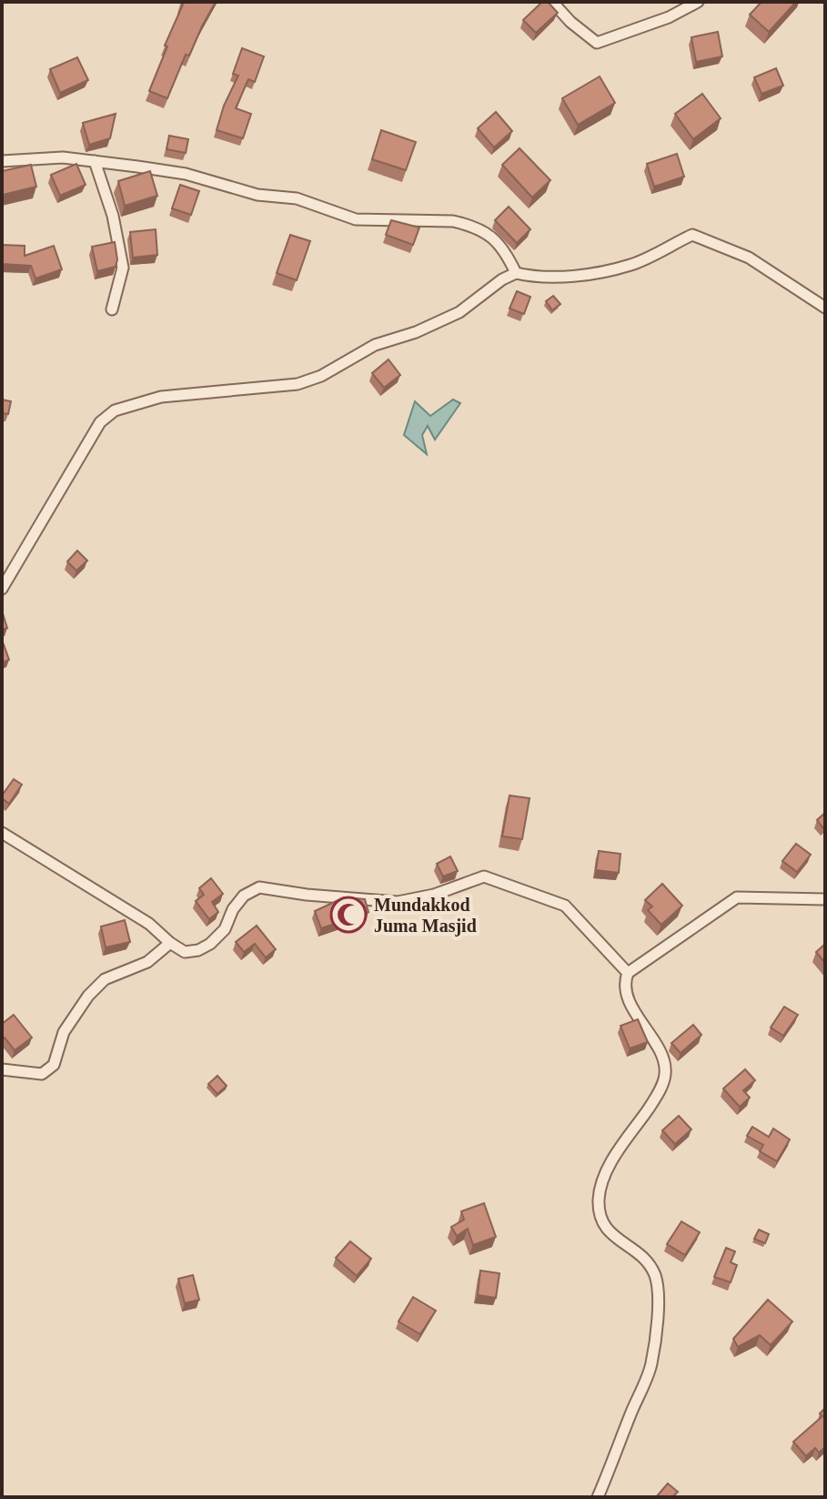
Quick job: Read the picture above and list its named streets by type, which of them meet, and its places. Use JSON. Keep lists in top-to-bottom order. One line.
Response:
{"places":{"mosque":["Mundakkod Juma Masjid"]}}
